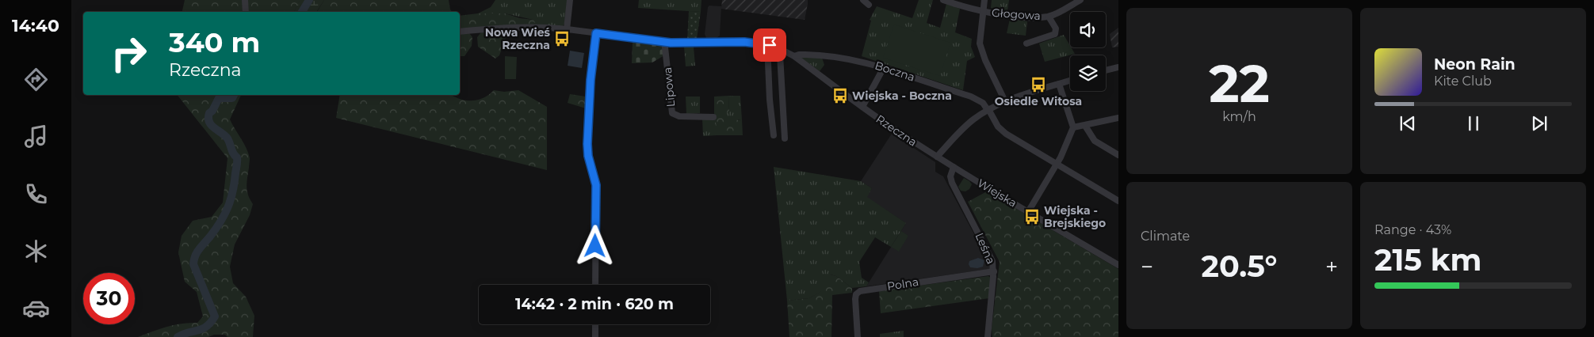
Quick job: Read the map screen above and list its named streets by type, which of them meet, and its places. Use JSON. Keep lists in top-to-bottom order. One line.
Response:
{"streets":{"street":["Głogowa","Boczna","Lipowa","Rzeczna","Wiejska","Leśna","Polna"]},"crossings":[["Boczna","Rzeczna"],["Lipowa","Rzeczna"],["Rzeczna","Wiejska"],["Wiejska","Leśna"],["Leśna","Polna"]],"places":{"bus stop":["Nowa Wieś Rzeczna","Osiedle Witosa","Wiejska - Boczna","Wiejska - Brejskiego"]},"page":{"tabs":"14:40","tile":[["22","km/h"],"Climate",["Range · 43%","215 km"]],"turn":["340 m","Rzeczna"],"song":["Neon Rain","Kite Club"],"heat":["−","20.5°","+"],"limit":"30","trip":"14:42 · 2 min · 620 m"}}
